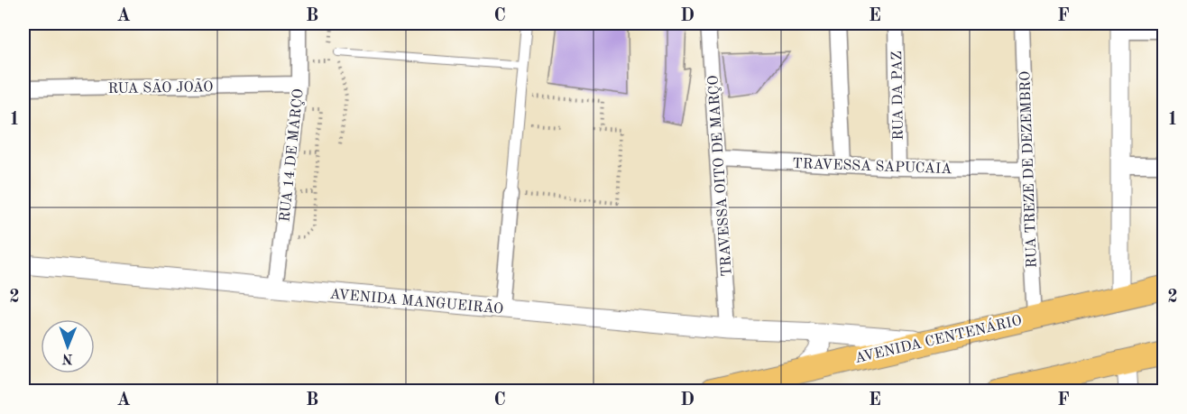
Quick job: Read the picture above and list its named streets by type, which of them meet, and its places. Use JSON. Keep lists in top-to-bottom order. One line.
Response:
{"streets":{"main road":["AVENIDA CENTENÁRIO"],"street":["RUA SÃO JOÃO","RUA DA PAZ","RUA 14 DE MARÇO","TRAVESSA SAPUCAIA","RUA TREZE DE DEZEMBRO","TRAVESSA OITO DE MARÇO","AVENIDA MANGUEIRÃO"]},"crossings":[["RUA SÃO JOÃO","RUA 14 DE MARÇO"],["RUA DA PAZ","TRAVESSA SAPUCAIA"],["RUA 14 DE MARÇO","AVENIDA MANGUEIRÃO"],["TRAVESSA SAPUCAIA","RUA TREZE DE DEZEMBRO"],["TRAVESSA SAPUCAIA","TRAVESSA OITO DE MARÇO"],["RUA TREZE DE DEZEMBRO","AVENIDA CENTENÁRIO"],["TRAVESSA OITO DE MARÇO","AVENIDA MANGUEIRÃO"],["AVENIDA MANGUEIRÃO","AVENIDA CENTENÁRIO"]],"north":"bottom","grid":{"columns":["A","B","C","D","E","F"],"rows":["1","2"]}}
